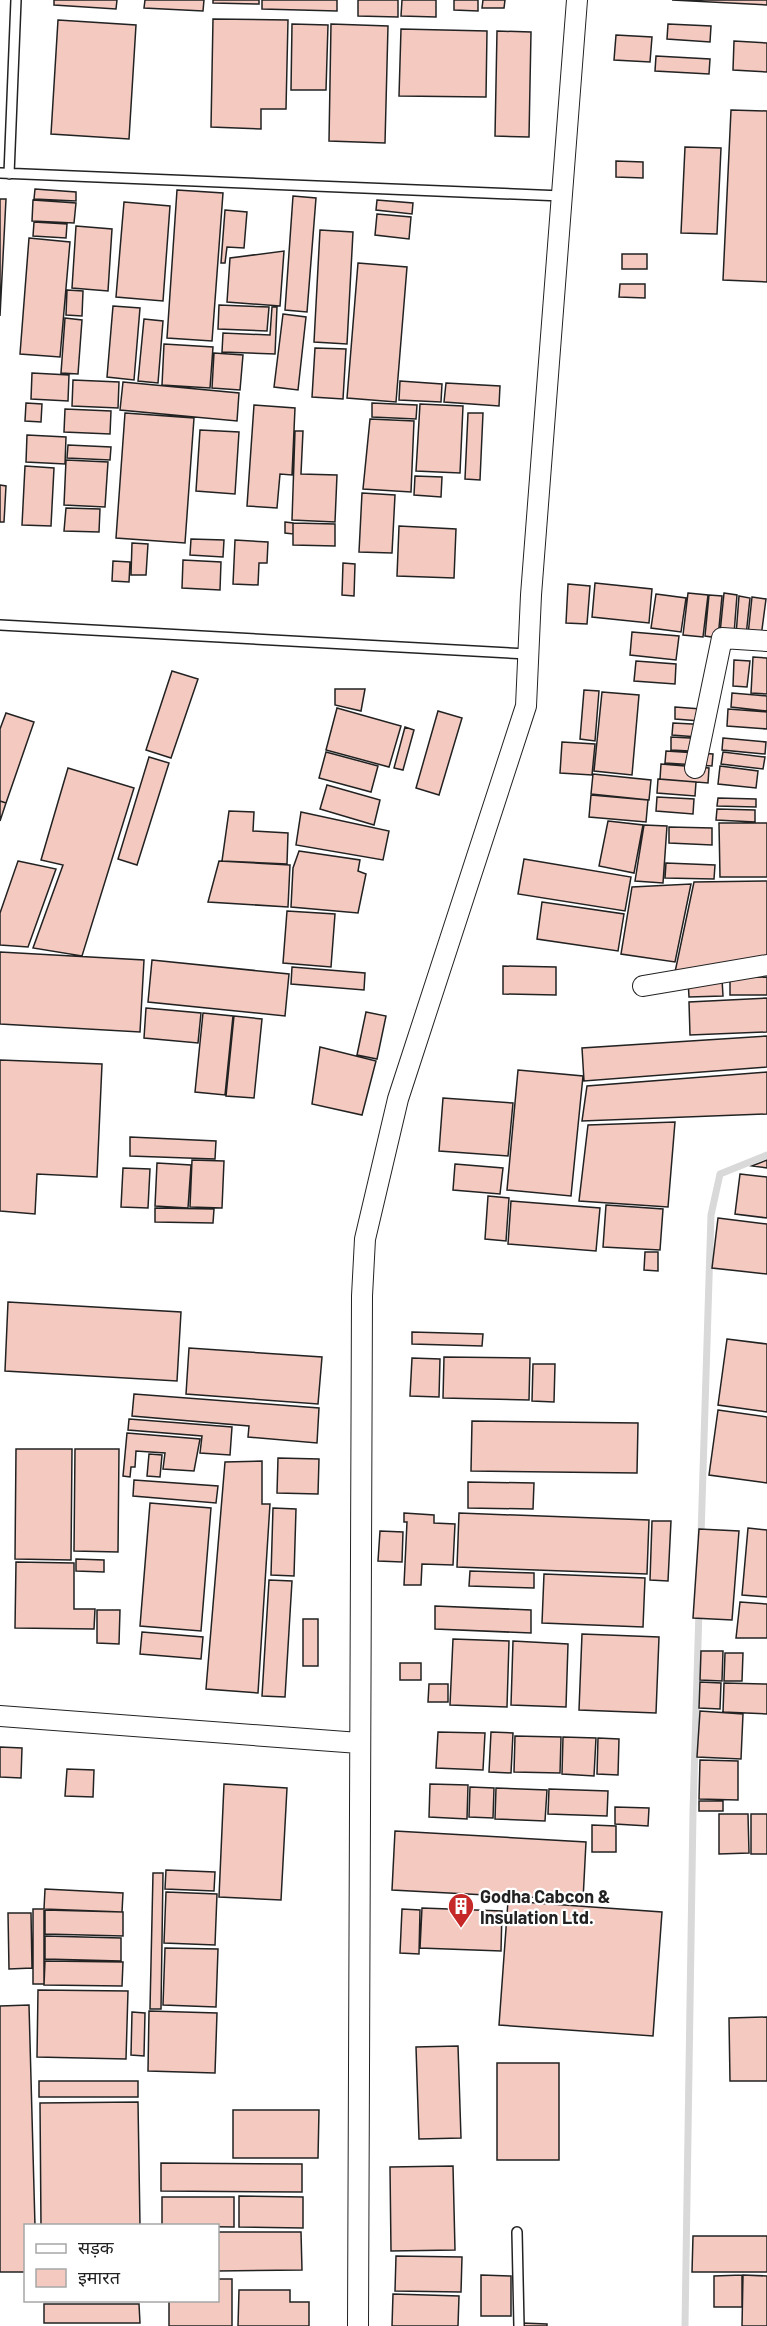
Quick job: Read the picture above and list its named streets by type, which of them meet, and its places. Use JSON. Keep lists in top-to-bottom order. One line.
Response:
{"places":{"building":["Godha Cabcon & Insulation Ltd."]},"legend":["सड़क","इमारत"]}
